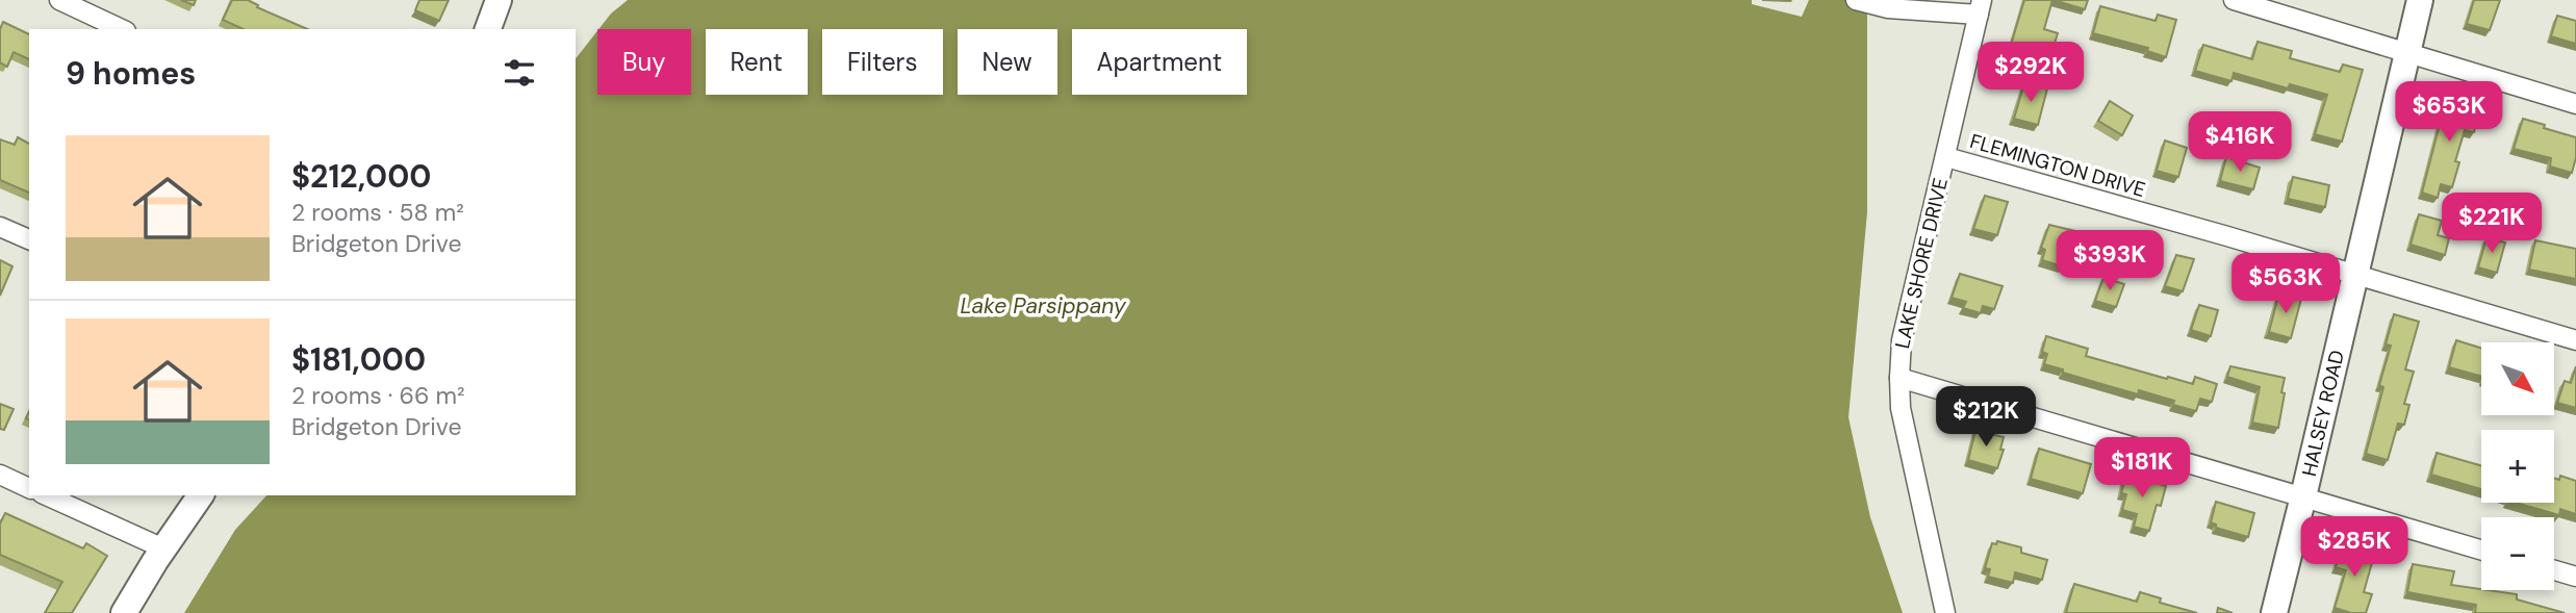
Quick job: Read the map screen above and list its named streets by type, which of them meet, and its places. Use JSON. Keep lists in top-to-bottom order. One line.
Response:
{"streets":{"street":["FLEMINGTON DRIVE","LAKE SHORE DRIVE","HALSEY ROAD"]},"crossings":[["FLEMINGTON DRIVE","LAKE SHORE DRIVE"],["FLEMINGTON DRIVE","HALSEY ROAD"]],"water":["Lake Parsippany"],"north":"bottom right","page":{"chip":["Buy","Rent","Filters","New","Apartment"],"heading":"9 homes","price":["$292K","$653K","$416K","$221K","$393K","$563K","$212K","$181K","$285K"],"list":[{"name":"$212,000","note":"2 rooms · 58 m² · Bridgeton Drive"},{"name":"$181,000","note":"2 rooms · 66 m² · Bridgeton Drive"}],"map_buttons":["+","−"]}}
